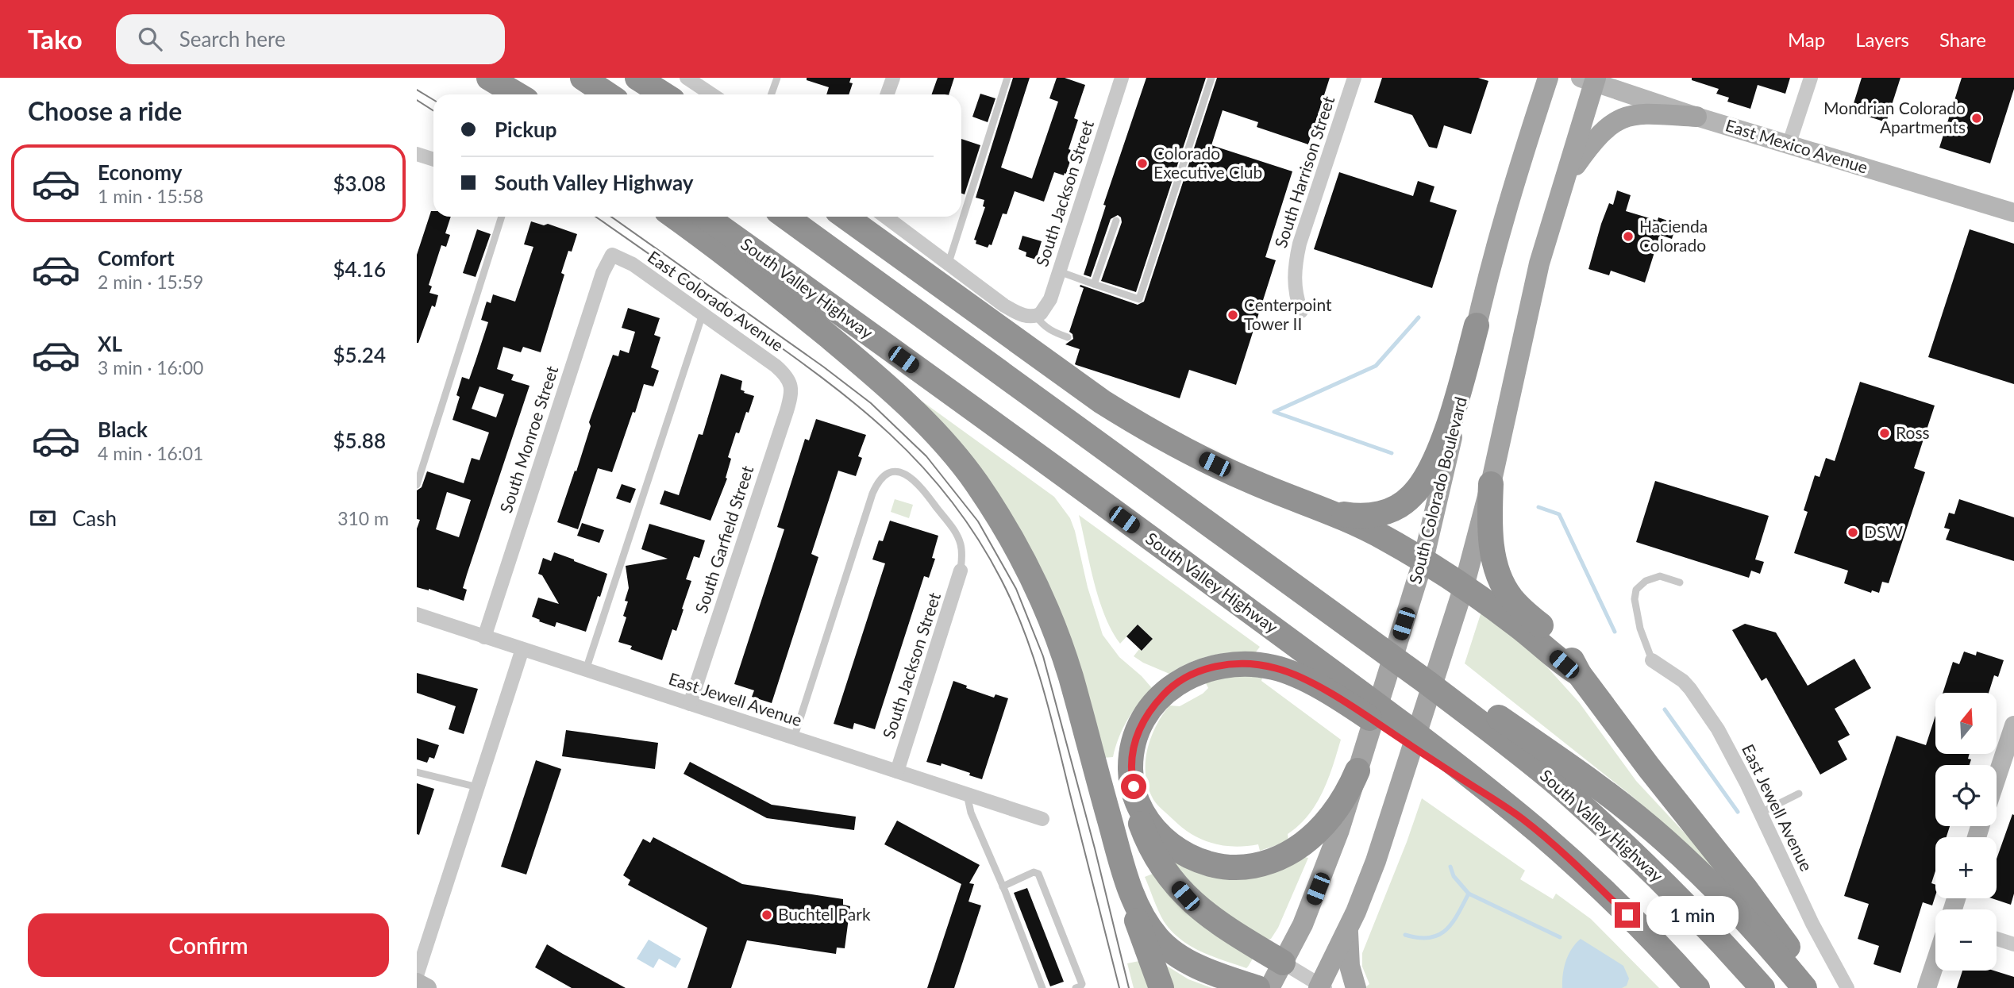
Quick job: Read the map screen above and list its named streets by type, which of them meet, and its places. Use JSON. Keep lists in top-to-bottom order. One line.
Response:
{"streets":{"highway":["South Valley Highway"],"main road":["South Colorado Boulevard"],"street":["East Mexico Avenue","South Harrison Street","South Jackson Street","East Colorado Avenue","South Monroe Street","South Garfield Street","East Jewell Avenue"]},"crossings":[["South Jackson Street","East Jewell Avenue"],["East Colorado Avenue","South Monroe Street"],["East Colorado Avenue","South Garfield Street"],["South Monroe Street","East Jewell Avenue"],["South Garfield Street","East Jewell Avenue"]],"places":["Mondrian Colorado Apartments","Colorado Executive Club","Hacienda Colorado","Centerpoint Tower II","Ross","DSW","Buchtel Park"],"north":"top","page":{"header":"Tako","search":"Search here","nav":["Map","Layers","Share"],"heading":"Choose a ride","banner":["Pickup","South Valley Highway"],"list":[{"name":"Economy","note":"1 min · 15:58","value":"$3.08"},{"name":"Comfort","note":"2 min · 15:59","value":"$4.16"},{"name":"XL","note":"3 min · 16:00","value":"$5.24"},{"name":"Black","note":"4 min · 16:01","value":"$5.88"}],"pay":["Cash","310 m"],"map_buttons":["+","−"],"bubble":"1 min","buttons":"Confirm"}}
